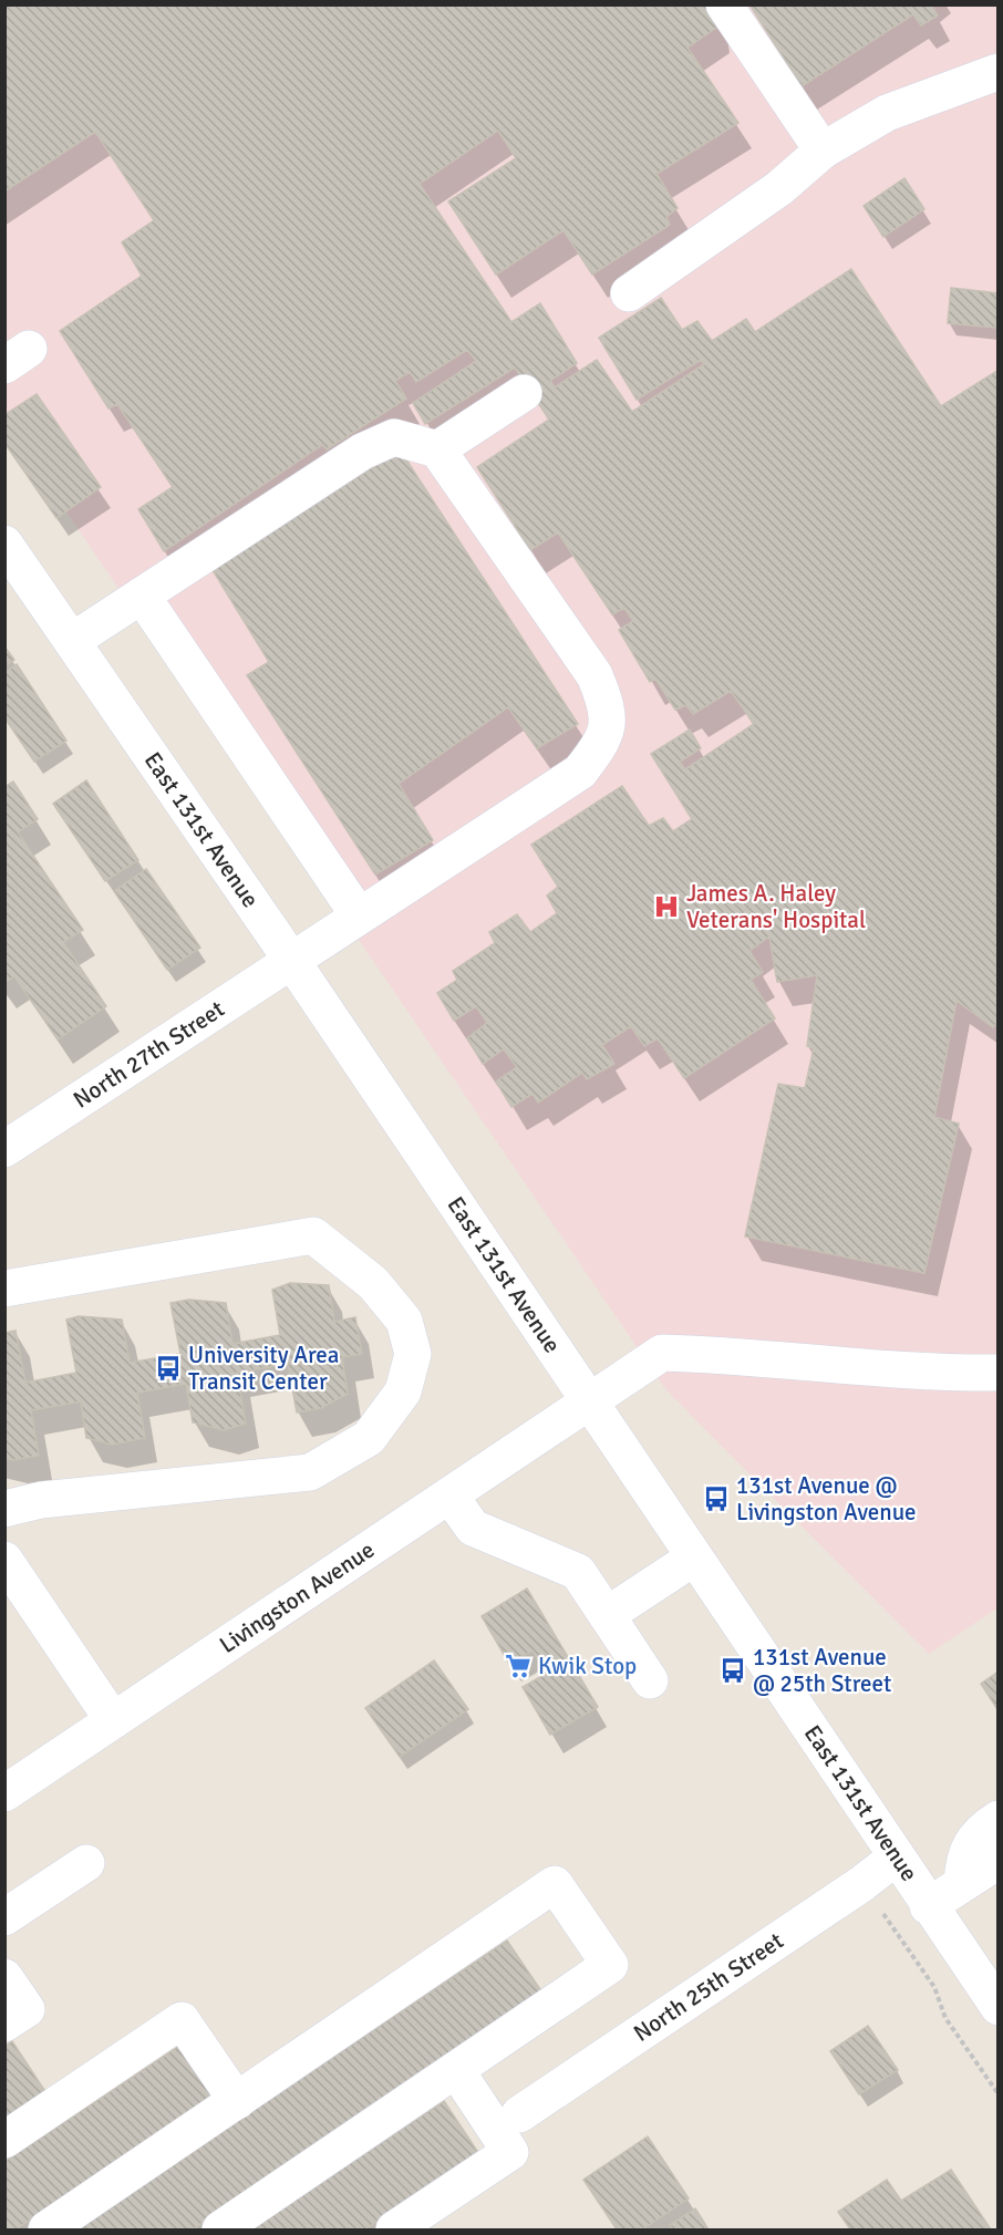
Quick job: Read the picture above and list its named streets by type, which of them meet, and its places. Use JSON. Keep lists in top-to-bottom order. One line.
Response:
{"streets":{"street":["East 131st Avenue","North 27th Street","Livingston Avenue","North 25th Street"]},"crossings":[["East 131st Avenue","North 27th Street"],["East 131st Avenue","Livingston Avenue"],["East 131st Avenue","North 25th Street"]],"places":{"hospital":["James A. Haley Veterans' Hospital"],"bus stop":["University Area Transit Center","131st Avenue @ Livingston Avenue","131st Avenue @ 25th Street"],"supermarket":["Kwik Stop"]}}
